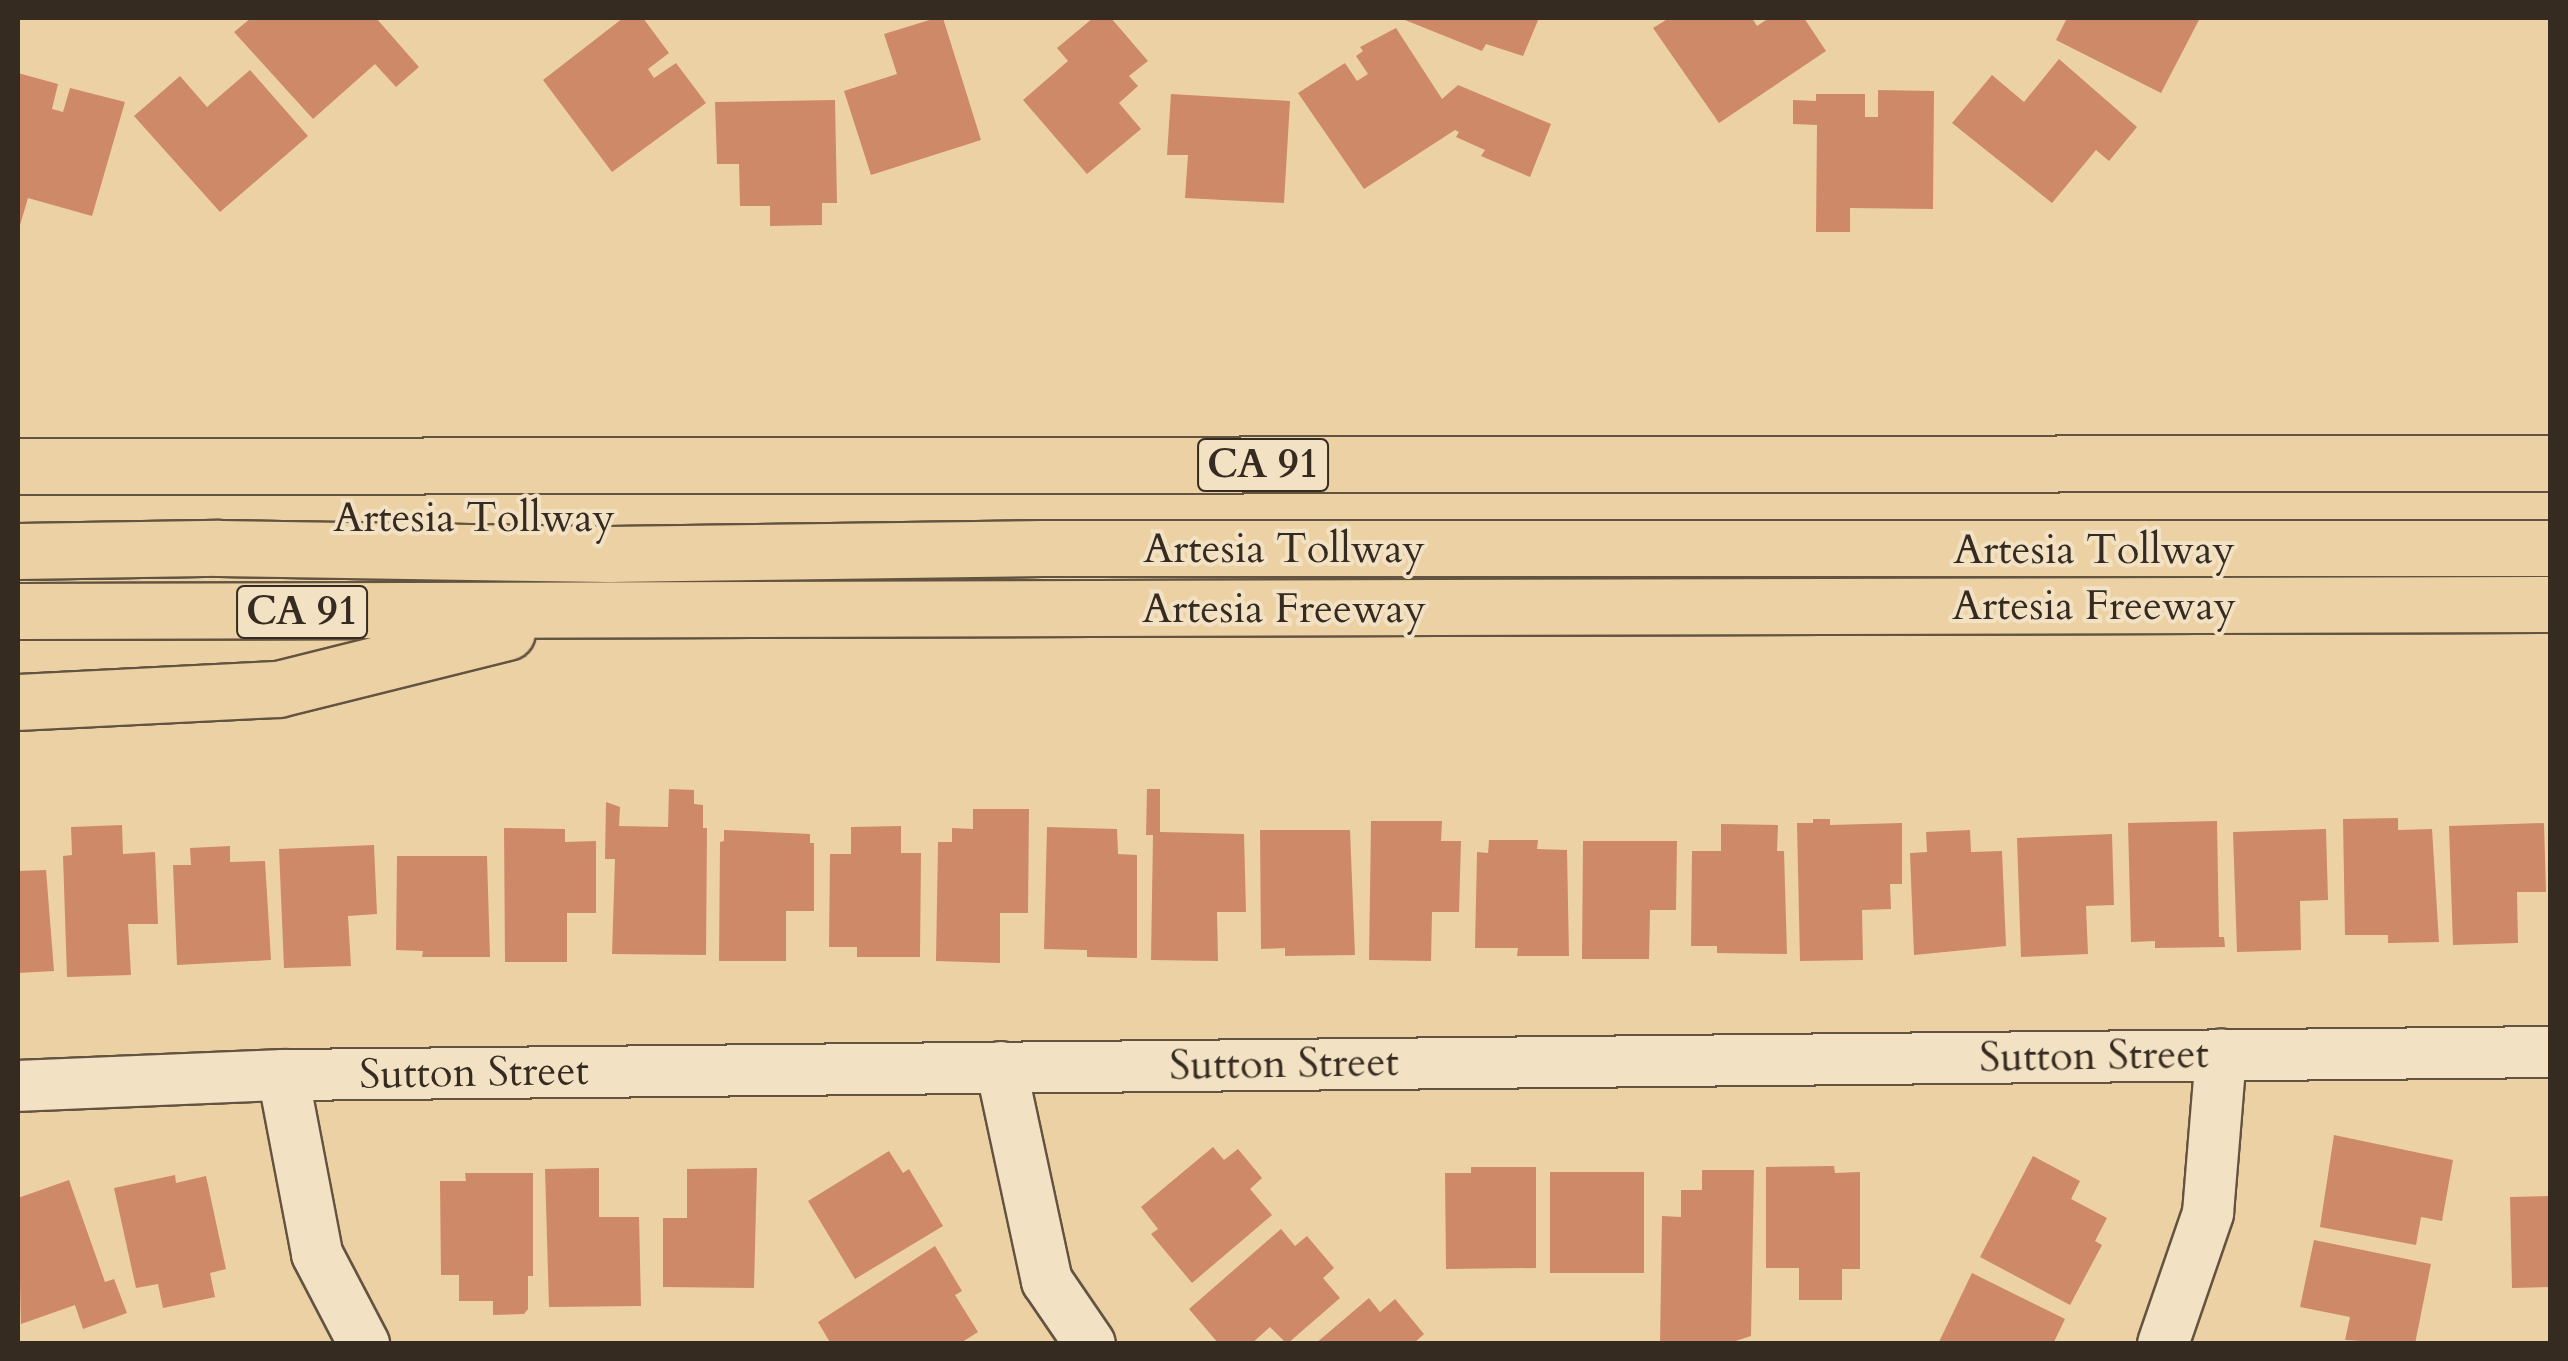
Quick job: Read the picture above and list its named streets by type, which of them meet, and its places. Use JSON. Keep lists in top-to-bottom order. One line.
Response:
{"streets":{"highway":["CA 91","Artesia Tollway","Artesia Freeway"],"street":["Sutton Street"]}}
